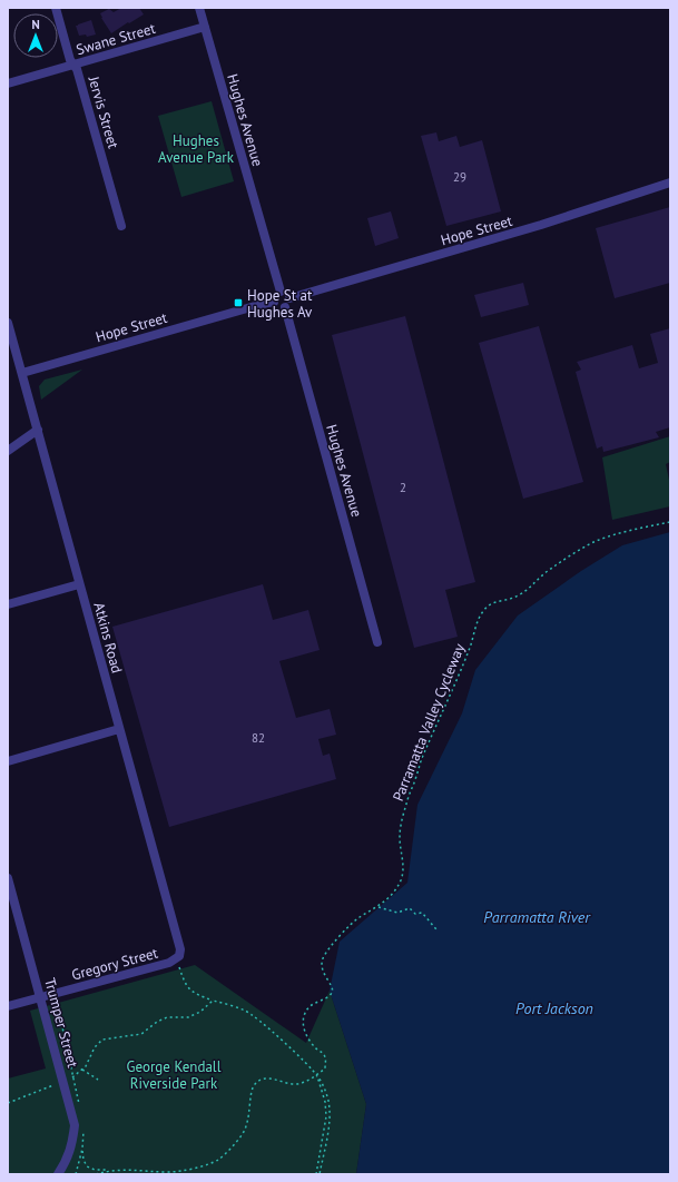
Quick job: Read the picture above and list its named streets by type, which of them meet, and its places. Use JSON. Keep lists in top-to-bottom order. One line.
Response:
{"streets":{"street":["Swane Street","Jervis Street","Hughes Avenue","Hope Street","Atkins Road","Gregory Street","Trumper Street"],"path":["Parramatta Valley Cycleway"]},"crossings":[["Swane Street","Jervis Street"],["Swane Street","Hughes Avenue"],["Hughes Avenue","Hope Street"],["Hope Street","Atkins Road"],["Atkins Road","Gregory Street"],["Gregory Street","Trumper Street"]],"water":["Parramatta River","Port Jackson"],"parks":["Hughes Avenue Park","George Kendall Riverside Park"],"places":{"transit":["Hope St at Hughes Av"]},"house_numbers":["29","2","82"],"north":"top"}
